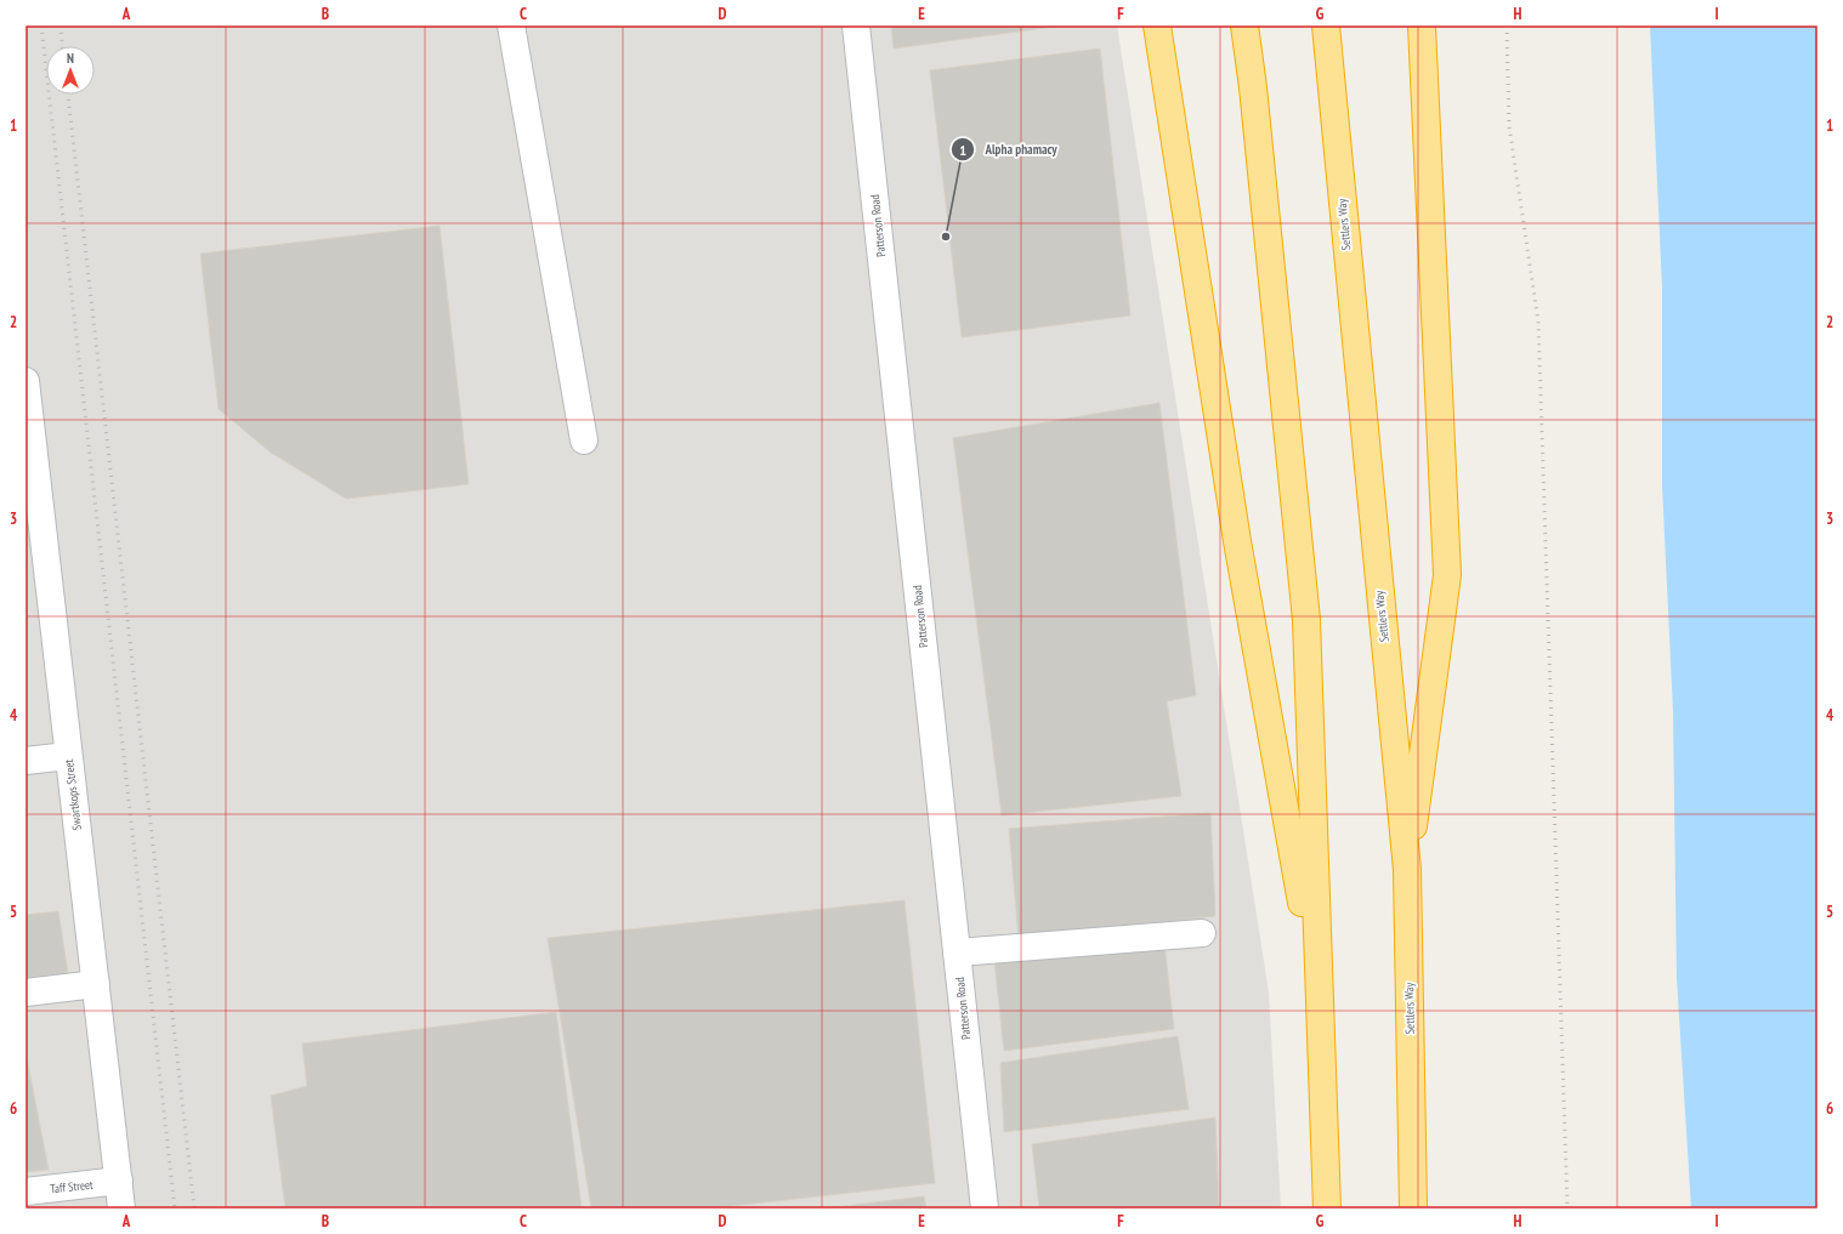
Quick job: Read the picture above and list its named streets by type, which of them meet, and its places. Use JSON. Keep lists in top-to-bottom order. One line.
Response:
{"streets":{"highway":["Settlers Way"],"street":["Patterson Road","Swartkops Street","Taff Street"]},"crossings":[["Swartkops Street","Taff Street"]],"places":["Alpha phamacy"],"north":"top","grid":{"columns":["A","B","C","D","E","F","G","H","I"],"rows":["1","2","3","4","5","6"]}}
